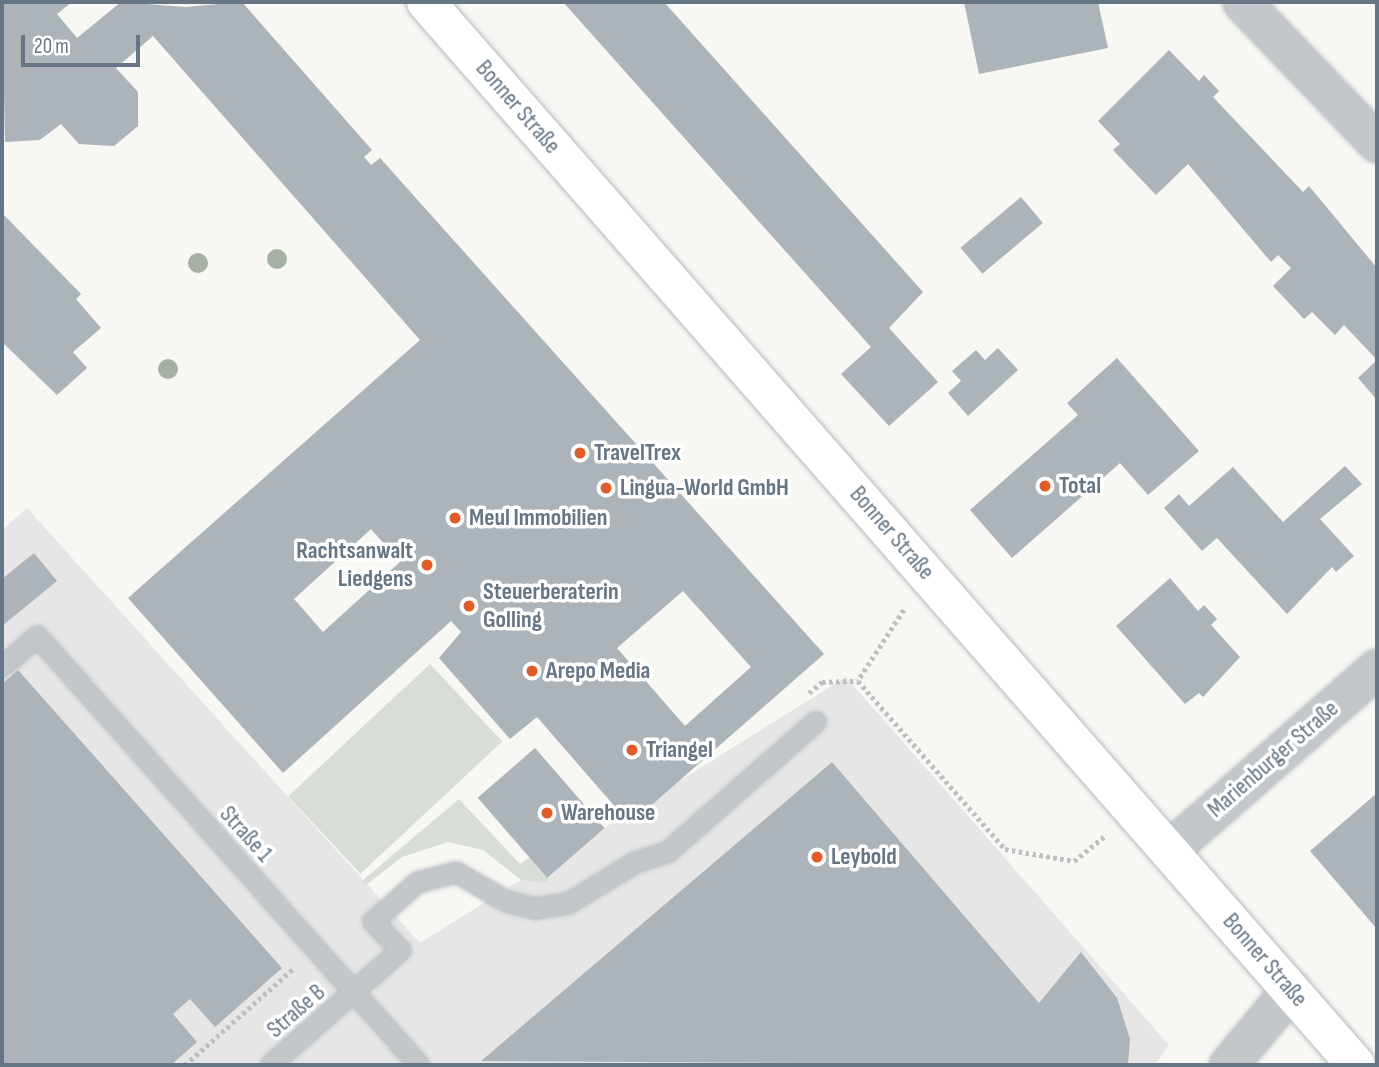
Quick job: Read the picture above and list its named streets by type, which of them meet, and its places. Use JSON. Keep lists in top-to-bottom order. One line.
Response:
{"streets":{"main road":["Bonner Straße"],"street":["Marienburger Straße"],"lane":["Straße 1","Straße B"]},"crossings":[["Bonner Straße","Marienburger Straße"],["Straße 1","Straße B"]],"places":["TravelTrex","Total","Lingua-World GmbH","Meul Immobilien","Rachtsanwalt Liedgens","Steuerberaterin Golling","Arepo Media","Triangel","Warehouse","Leybold"],"scale_bar":"20 m"}
